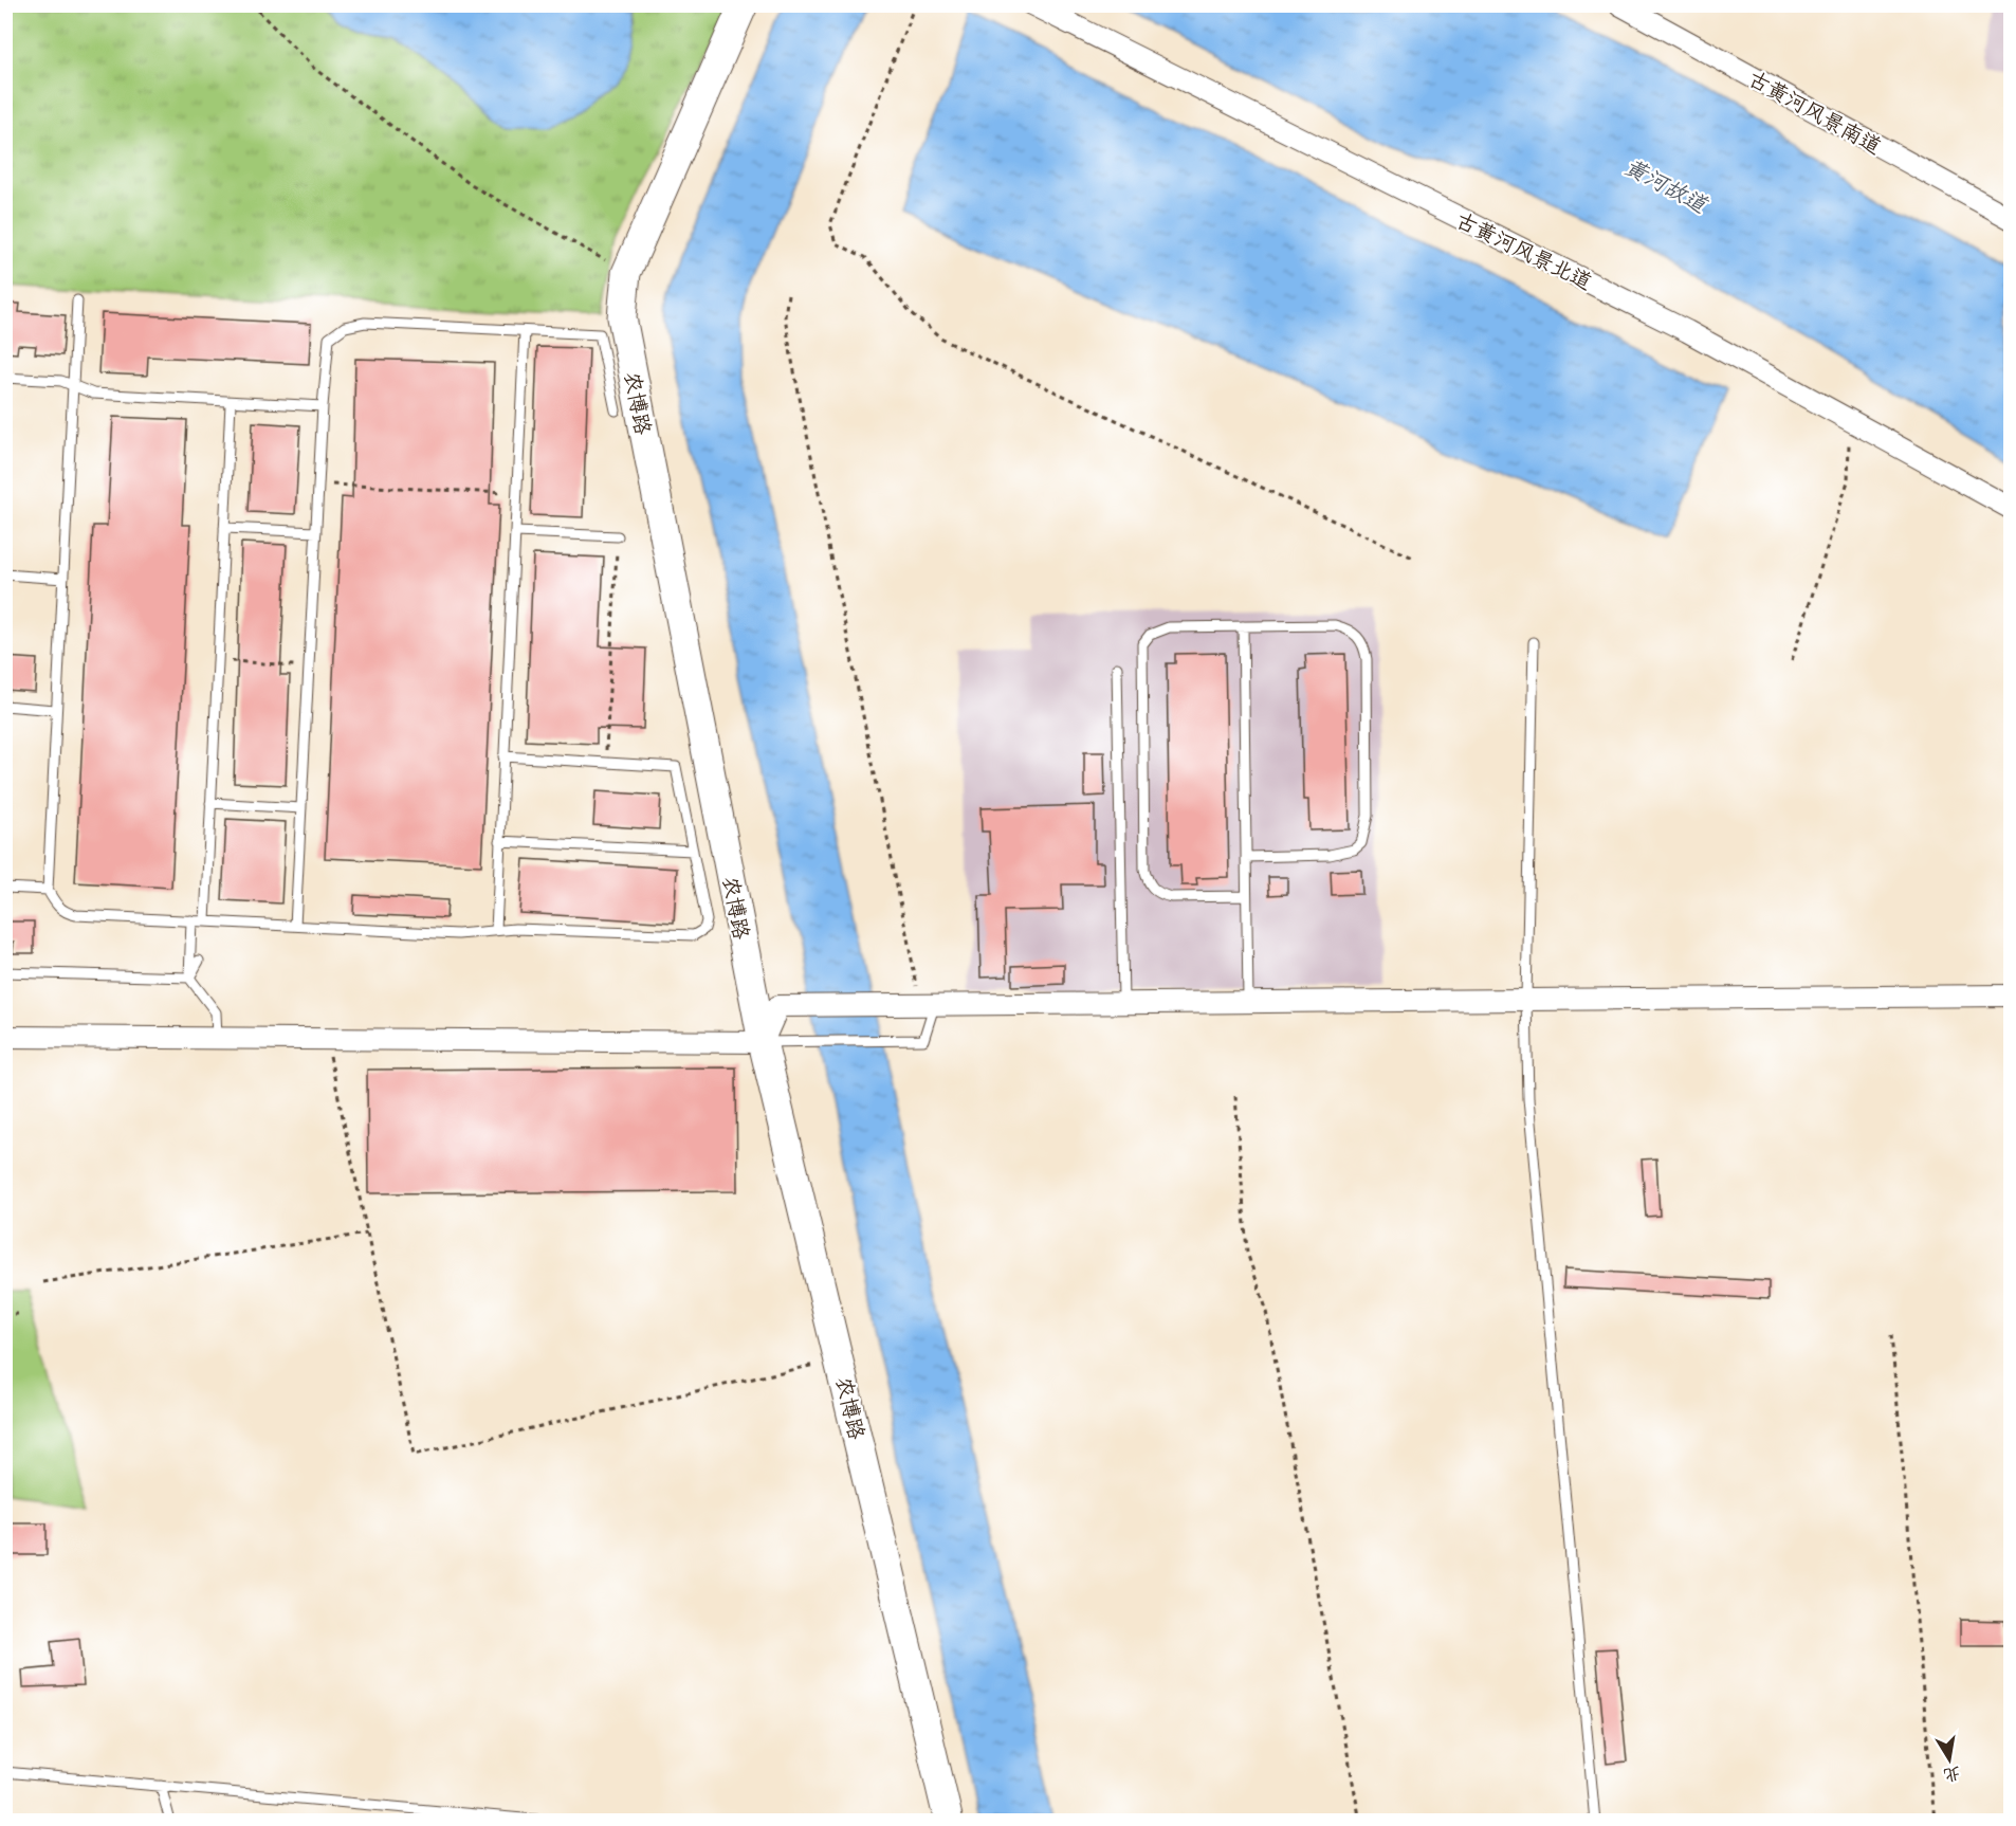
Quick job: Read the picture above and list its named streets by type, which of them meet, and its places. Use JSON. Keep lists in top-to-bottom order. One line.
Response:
{"streets":{"street":["古黄河风景南道","古黄河风景北道","农博路"]},"water":["黄河故道"],"north":"bottom"}
